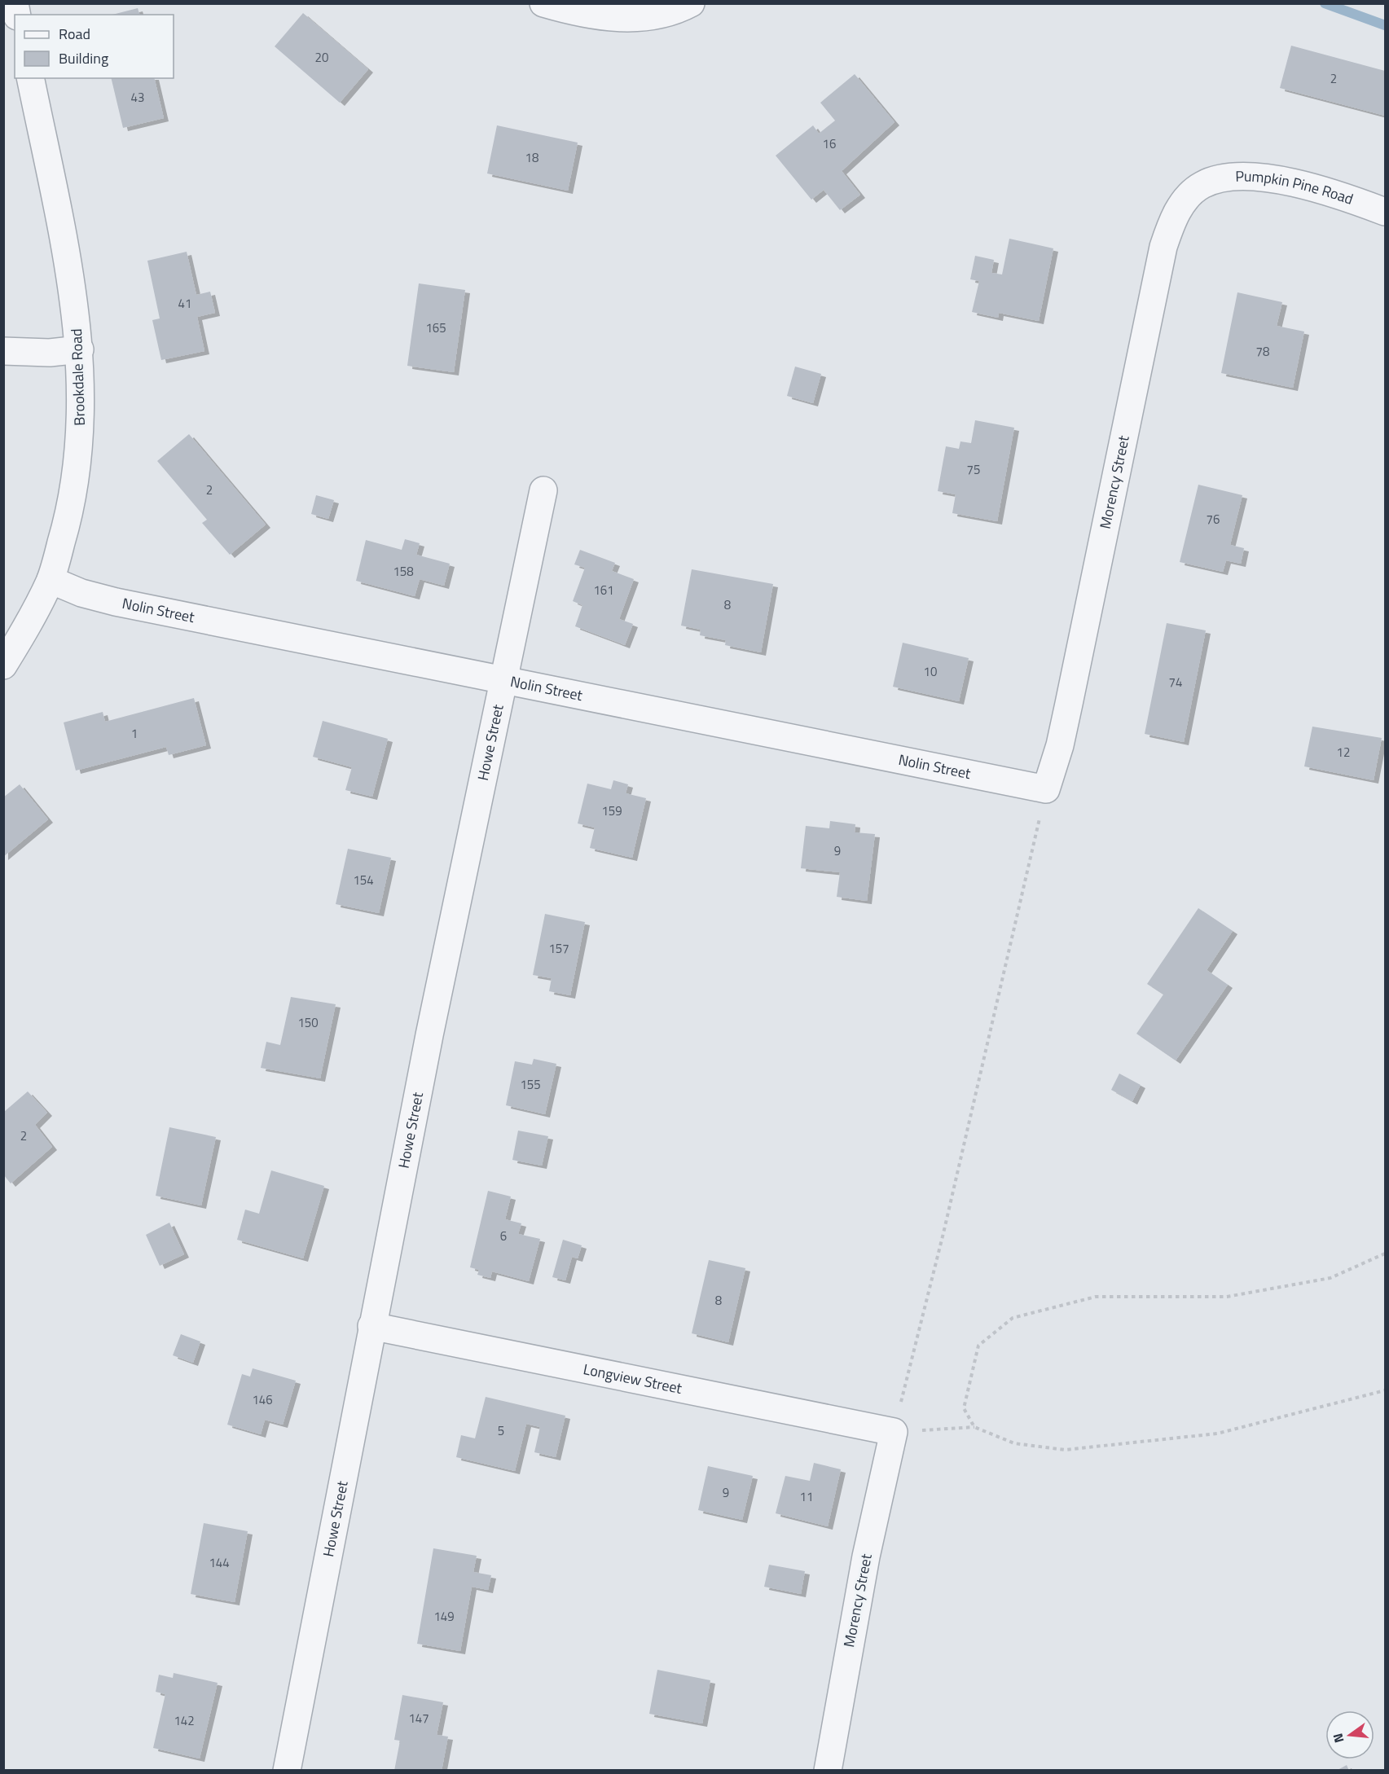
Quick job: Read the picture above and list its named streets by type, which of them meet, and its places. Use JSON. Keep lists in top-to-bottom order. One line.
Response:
{"streets":{"street":["Pumpkin Pine Road","Brookdale Road","Morency Street","Nolin Street","Howe Street","Longview Street"]},"crossings":[["Pumpkin Pine Road","Morency Street"],["Brookdale Road","Nolin Street"],["Morency Street","Nolin Street"],["Morency Street","Longview Street"],["Nolin Street","Howe Street"],["Howe Street","Longview Street"]],"house_numbers":["20","2","43","16","18","41","165","78","75","2","76","158","161","8","10","74","1","12","159","9","154","157","150","155","2","6","8","146","5","9","11","144","149","147","142"],"legend":["Road","Building"],"north":"left"}
